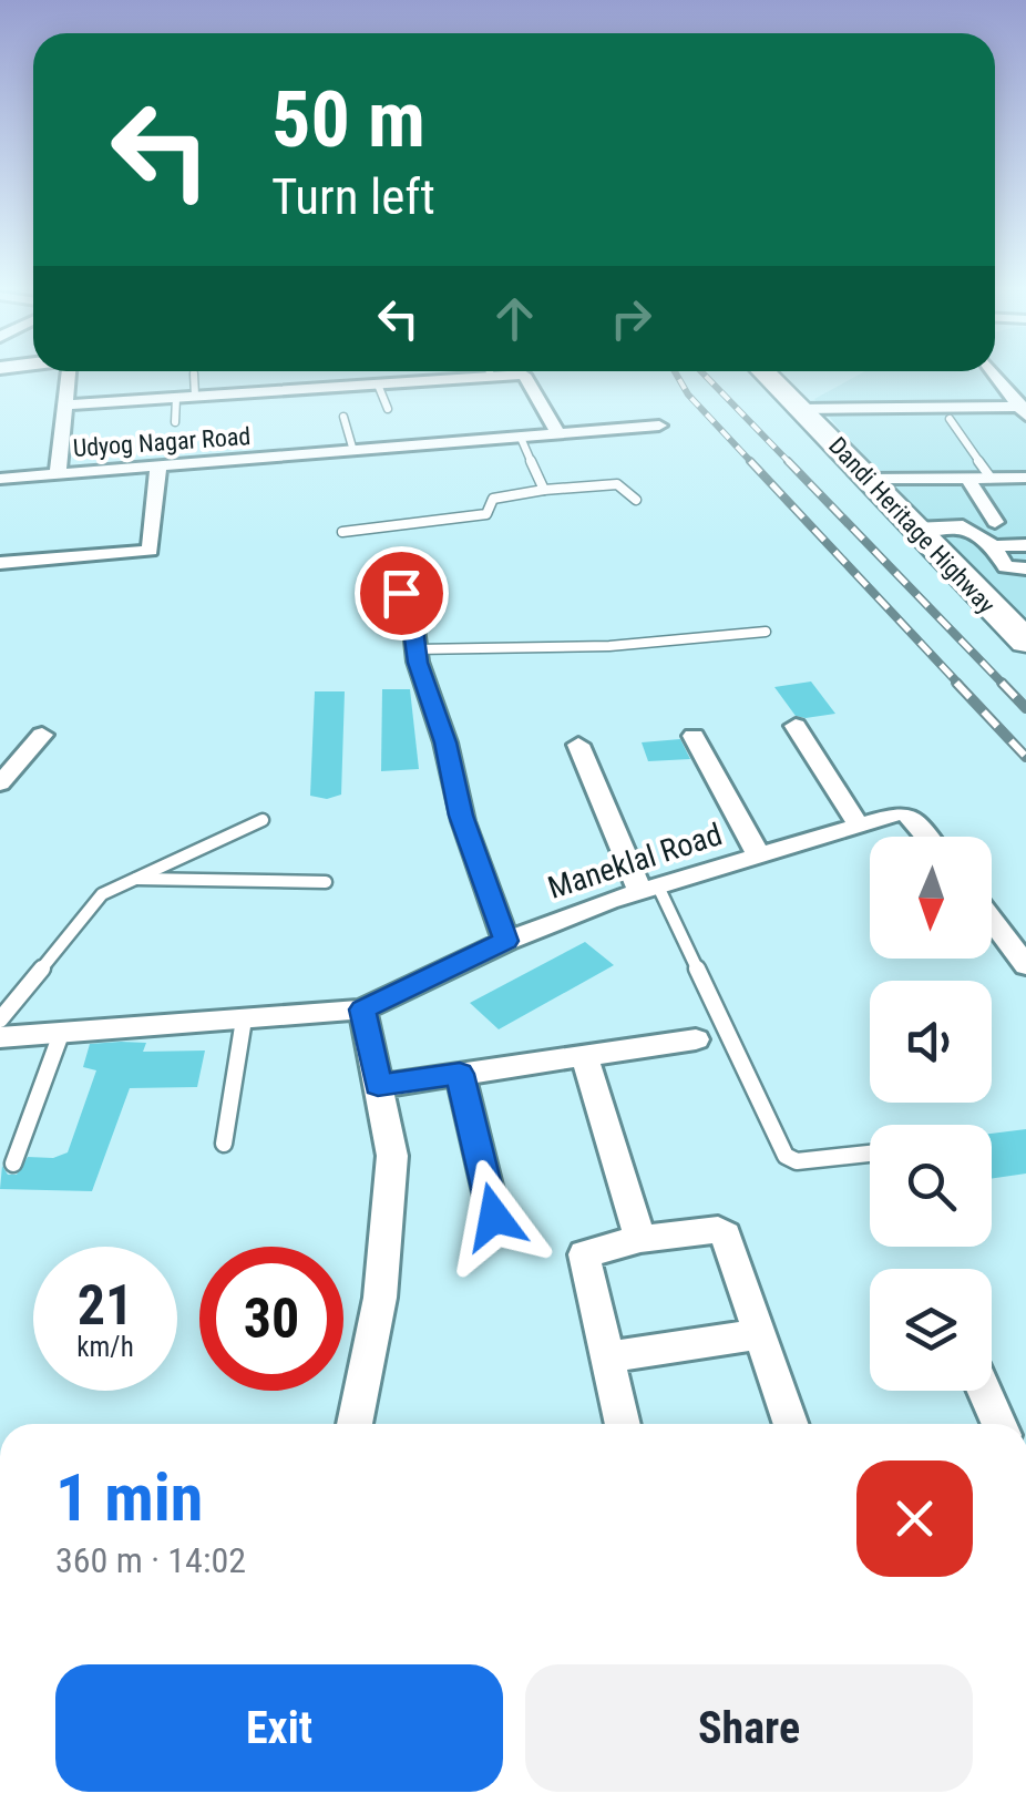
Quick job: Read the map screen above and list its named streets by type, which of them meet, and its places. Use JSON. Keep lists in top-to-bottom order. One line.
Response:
{"streets":{"highway":["Dandi Heritage Highway"],"street":["Udyog Nagar Road","Maneklal Road"]},"north":"bottom","page":{"turn":["50 m","Turn left"],"speed":"21 km/h","limit":"30","heading":["1 min","360 m · 14:02"],"buttons":["Exit","Share"]}}
